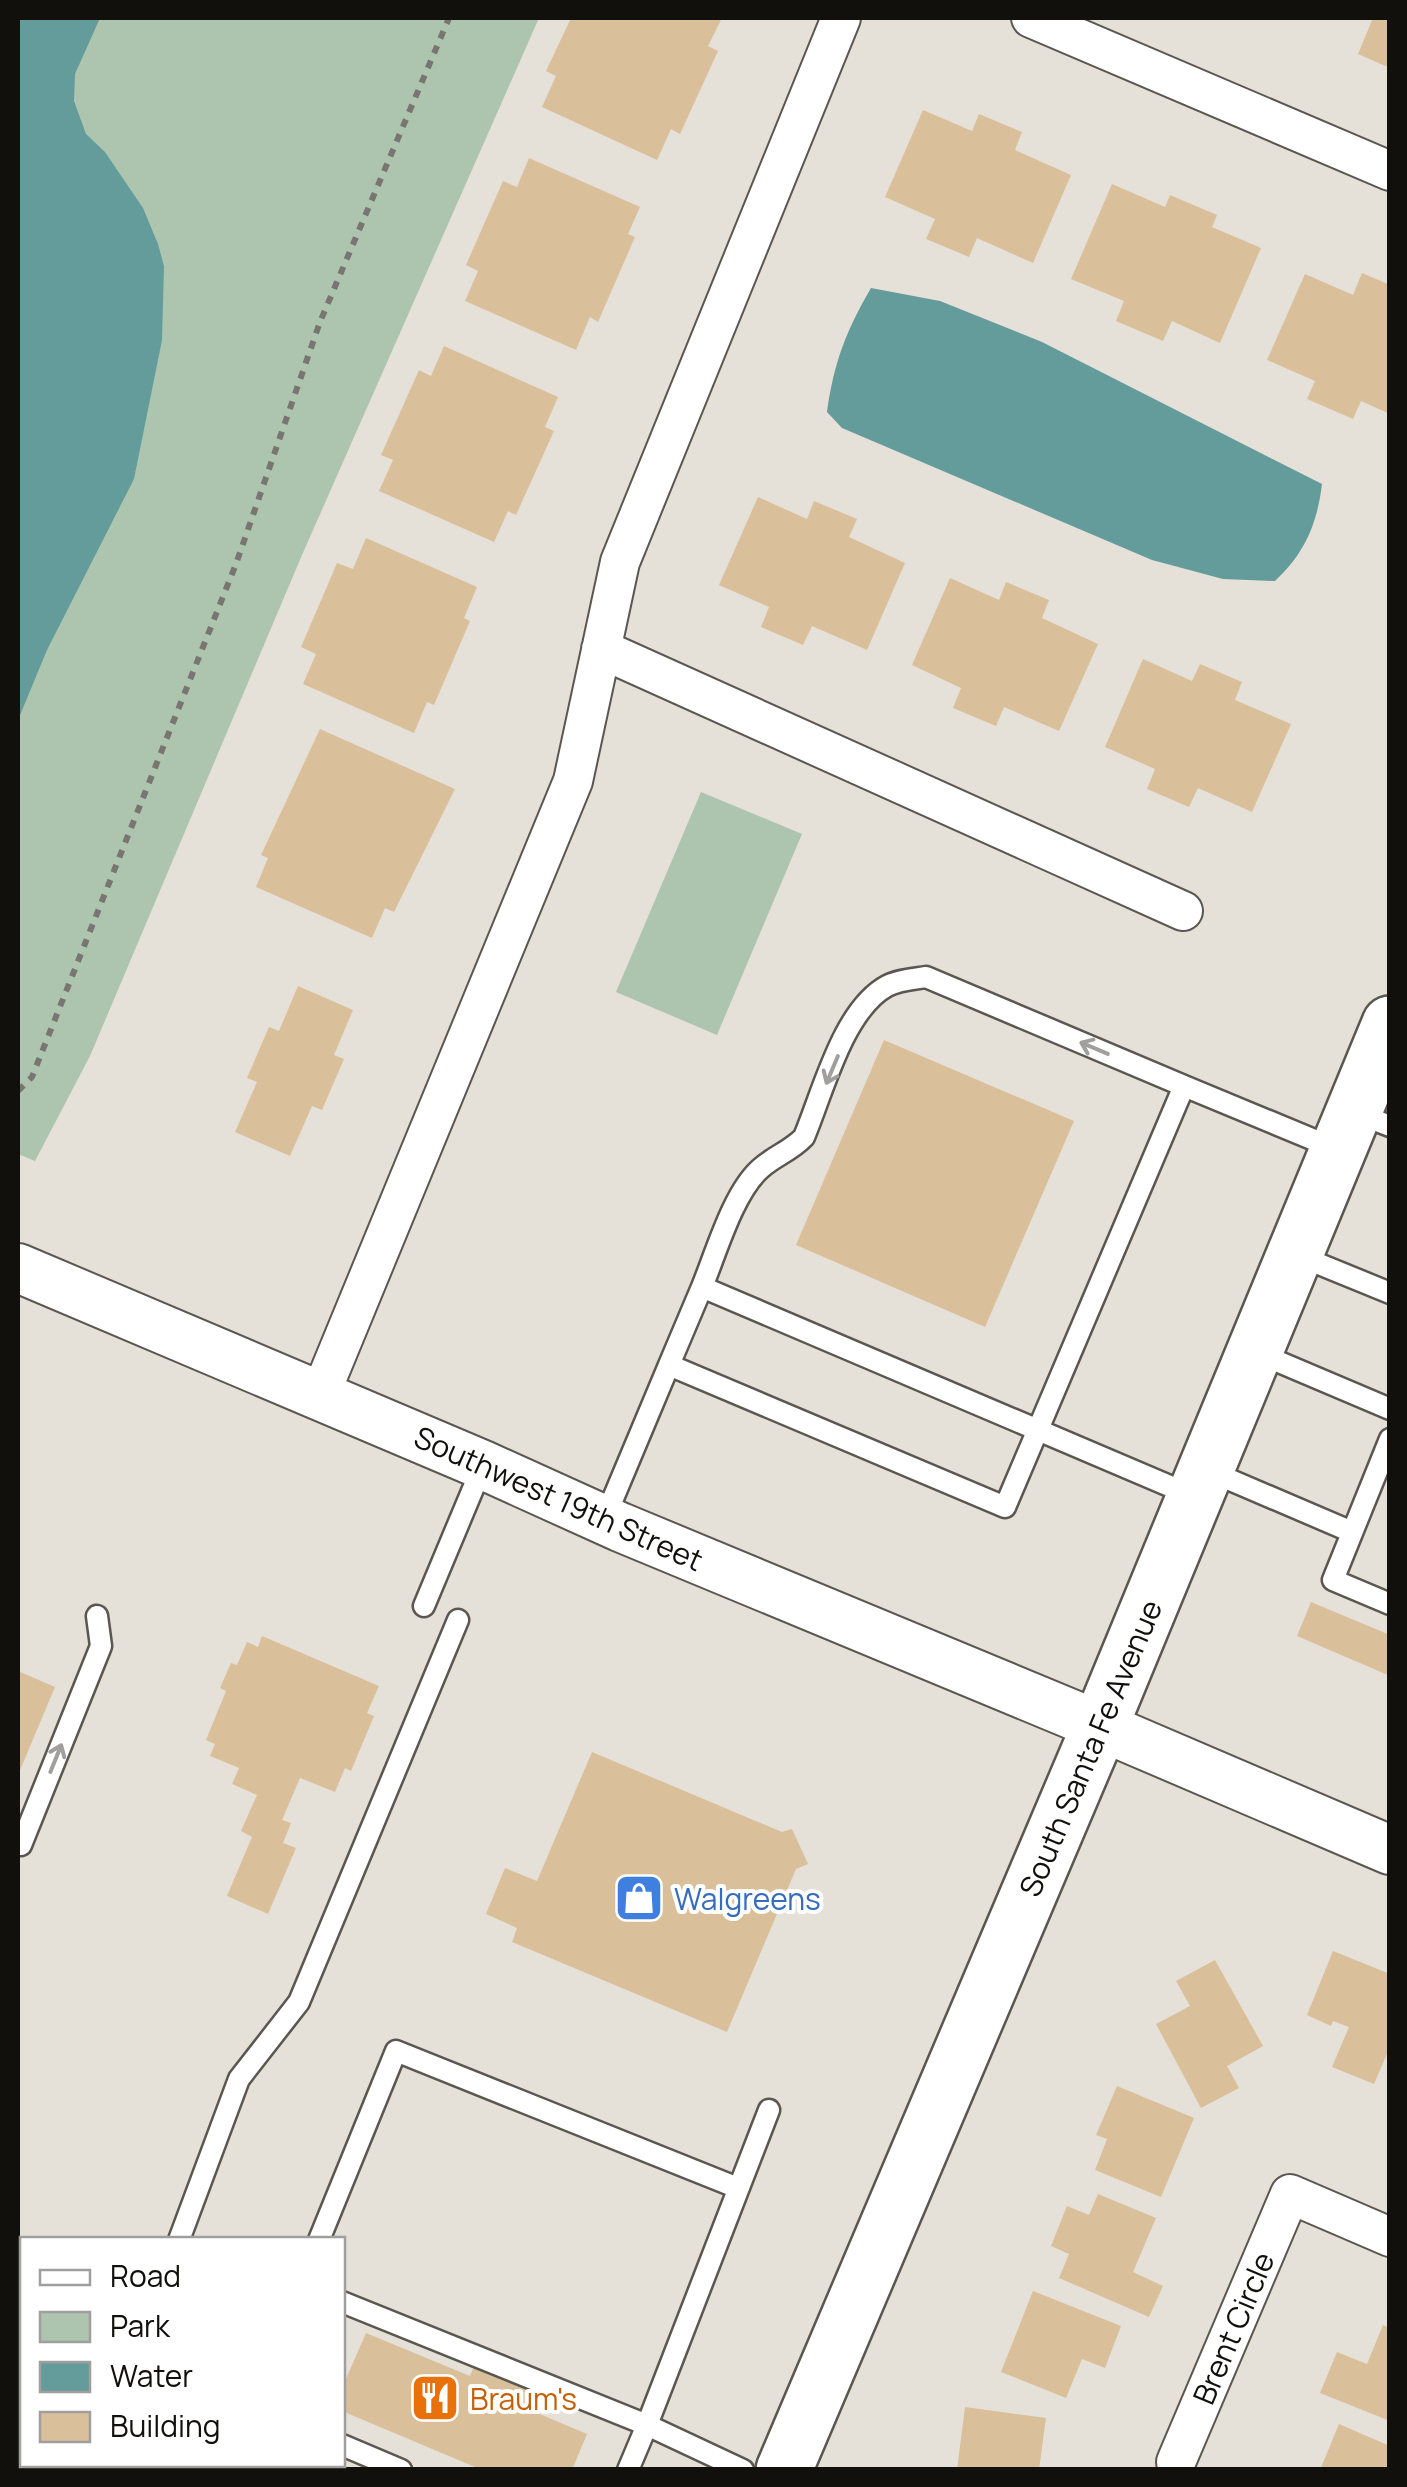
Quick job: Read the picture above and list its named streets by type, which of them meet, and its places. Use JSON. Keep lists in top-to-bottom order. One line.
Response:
{"streets":{"main road":["South Santa Fe Avenue"],"street":["Southwest 19th Street","Brent Circle"]},"crossings":[["Southwest 19th Street","South Santa Fe Avenue"]],"places":{"shop":["Walgreens"],"restaurant":["Braum's"]},"legend":["Road","Park","Water","Building"]}
